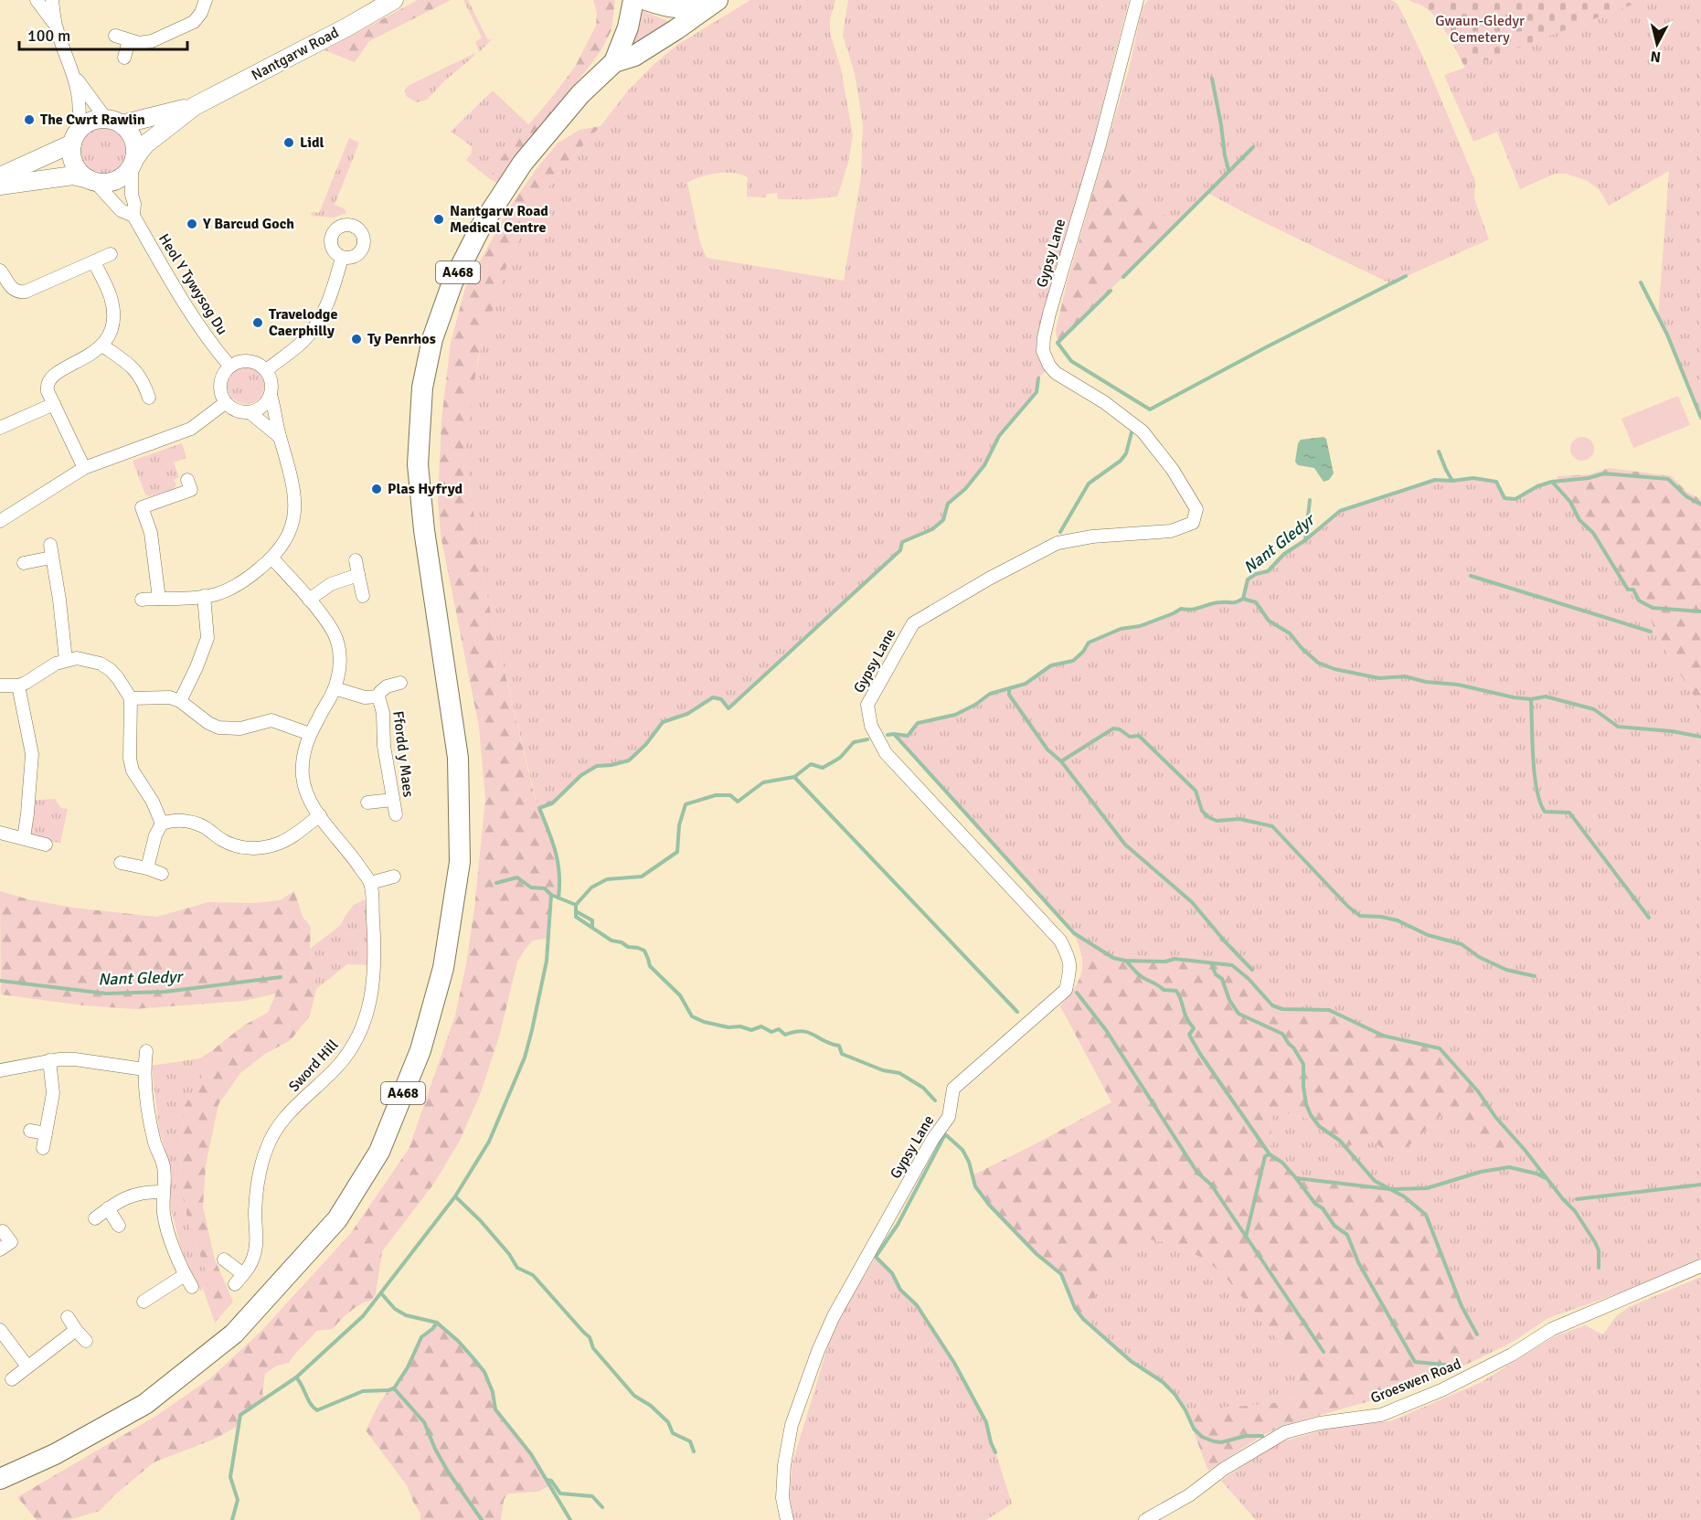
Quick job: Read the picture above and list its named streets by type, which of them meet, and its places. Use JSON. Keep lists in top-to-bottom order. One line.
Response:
{"streets":{"main road":["Nantgarw Road","A468"],"street":["Gypsy Lane","Heol Y Tywysog Du","Ffordd y Maes","Sword Hill","Groeswen Road"]},"crossings":[["Nantgarw Road","Heol Y Tywysog Du"]],"water":["Nant Gledyr"],"parks":["Gwaun-Gledyr Cemetery"],"places":["The Cwrt Rawlin","Lidl","Nantgarw Road Medical Centre","Y Barcud Goch","Travelodge Caerphilly","Ty Penrhos","Plas Hyfryd"],"scale_bar":"100 m","north":"bottom"}
